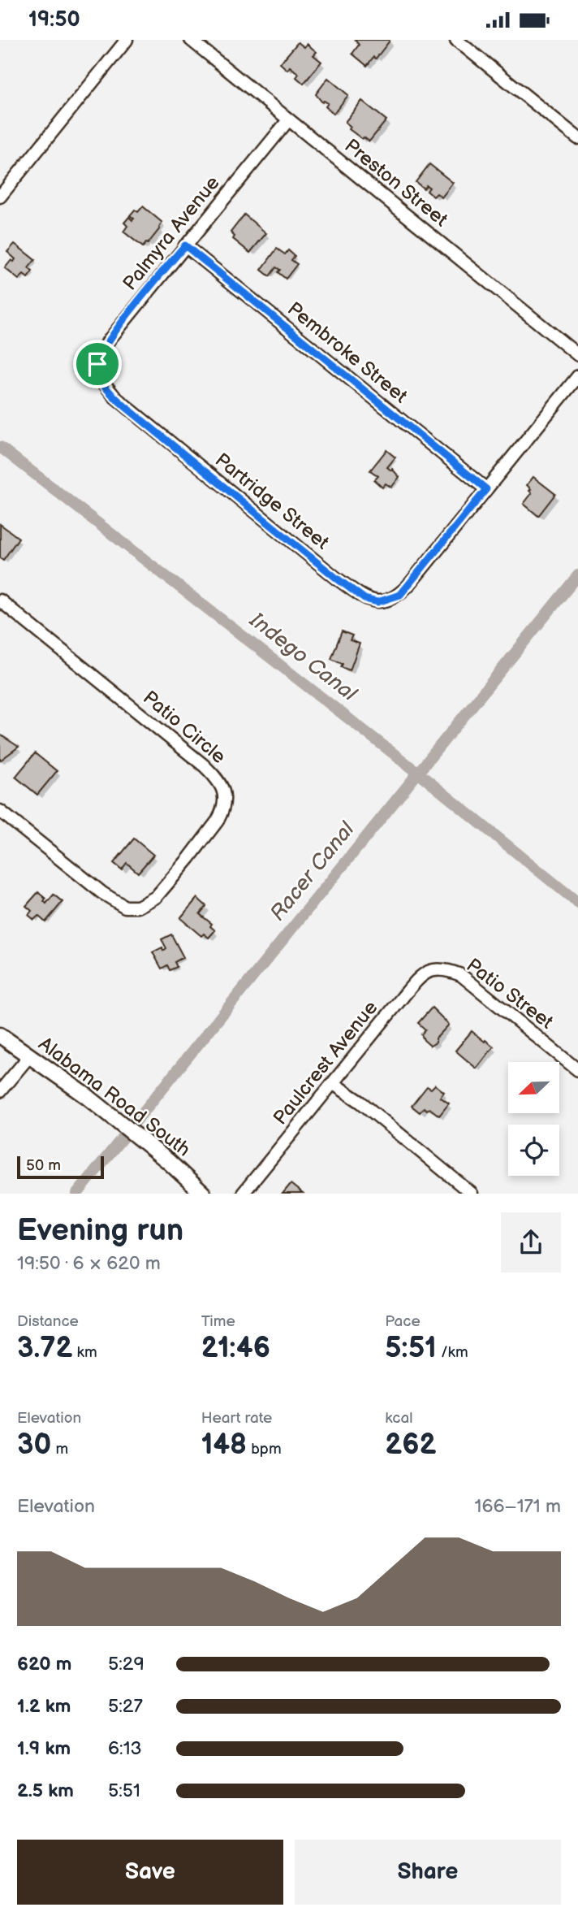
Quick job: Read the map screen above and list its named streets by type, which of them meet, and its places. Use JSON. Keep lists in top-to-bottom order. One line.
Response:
{"streets":{"street":["Preston Street","Palmyra Avenue","Pembroke Street","Partridge Street","Patio Circle","Patio Street","Paulcrest Avenue","Alabama Road South"]},"crossings":[["Preston Street","Palmyra Avenue"],["Palmyra Avenue","Pembroke Street"],["Palmyra Avenue","Partridge Street"],["Pembroke Street","Partridge Street"],["Patio Street","Paulcrest Avenue"]],"water":["Indego Canal","Racer Canal"],"scale_bar":"50 m","north":"bottom left","page":{"status":"19:50","scale":"50 m","heading":["Evening run","19:50 · 6 × 620 m"],"stats":[["Distance","3.72 km"],["Time","21:46"],["Pace","5:51 /km"],["Elevation","30 m"],["Heart rate","148 bpm"],["kcal","262"]],"chart":["Elevation","166–171 m"],"list":[{"name":"620 m","note":"5:29"},{"name":"1.2 km","note":"5:27"},{"name":"1.9 km","note":"6:13"},{"name":"2.5 km","note":"5:51"}],"buttons":["Save","Share"]}}
